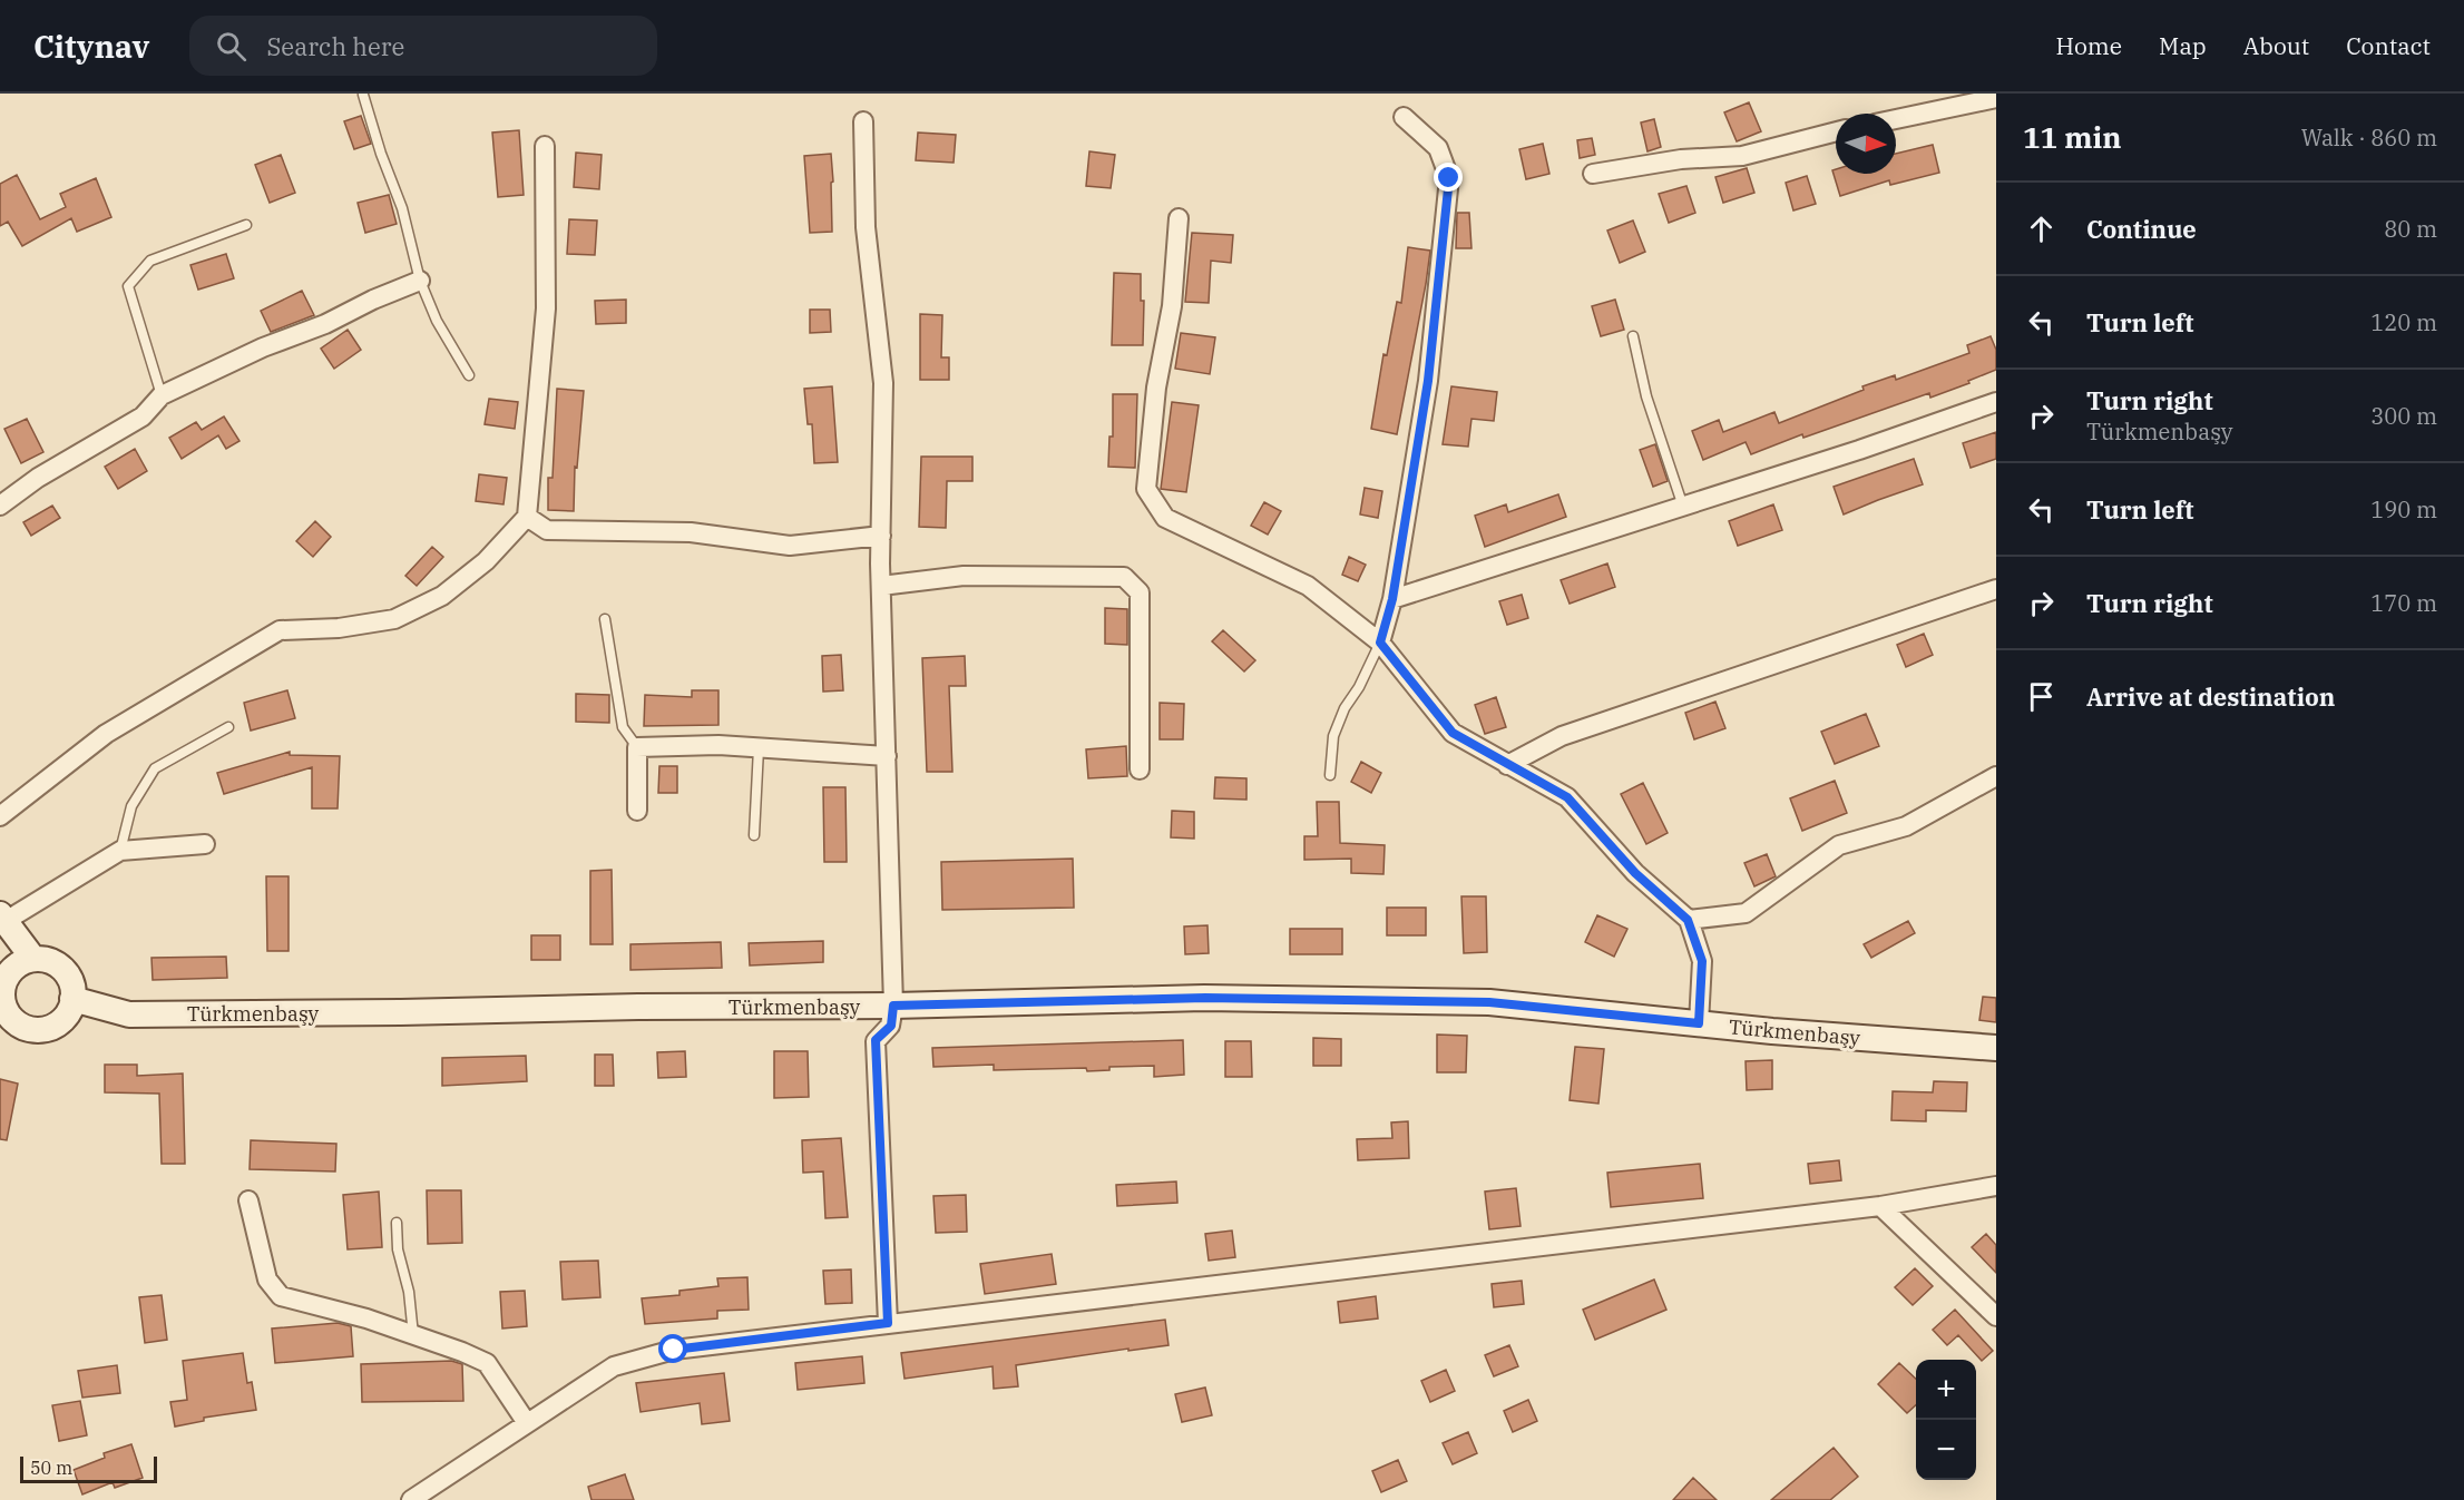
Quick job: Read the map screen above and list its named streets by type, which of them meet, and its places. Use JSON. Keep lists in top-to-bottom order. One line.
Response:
{"streets":{"street":["Türkmenbaşy"]},"scale_bar":"50 m","north":"right","page":{"header":"Citynav","search":"Search here","nav":["Home","Map","About","Contact"],"heading":["11 min","Walk · 860 m"],"list":[["Continue","80 m"],["Turn left","120 m"],["Turn right","Türkmenbaşy","300 m"],["Turn left","190 m"],["Turn right","170 m"],"Arrive at destination"],"map_buttons":["+","−"],"scale":"50 m"}}
